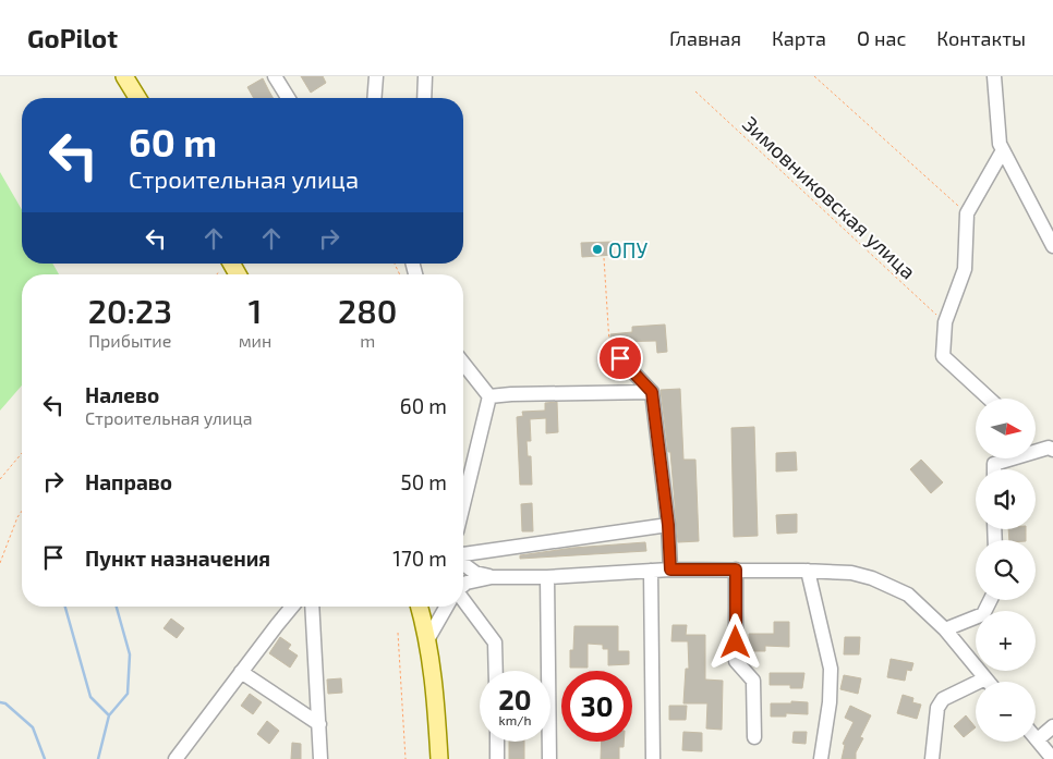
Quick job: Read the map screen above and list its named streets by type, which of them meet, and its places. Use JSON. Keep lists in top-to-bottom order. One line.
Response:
{"streets":{"path":["Зимовниковская улица"]},"places":["ОПУ"],"north":"right","page":{"header":"GoPilot","nav":["Главная","Карта","О нас","Контакты"],"turn":["60 m","Строительная улица"],"eta":["20:23","Прибытие","1","мин","280","m"],"list":[{"name":"Налево","note":"Строительная улица","value":"60 m"},{"name":"Направо","value":"50 m"},{"name":"Пункт назначения","value":"170 m"}],"map_buttons":["+","−"],"speed":"20 km/h","limit":"30"}}
